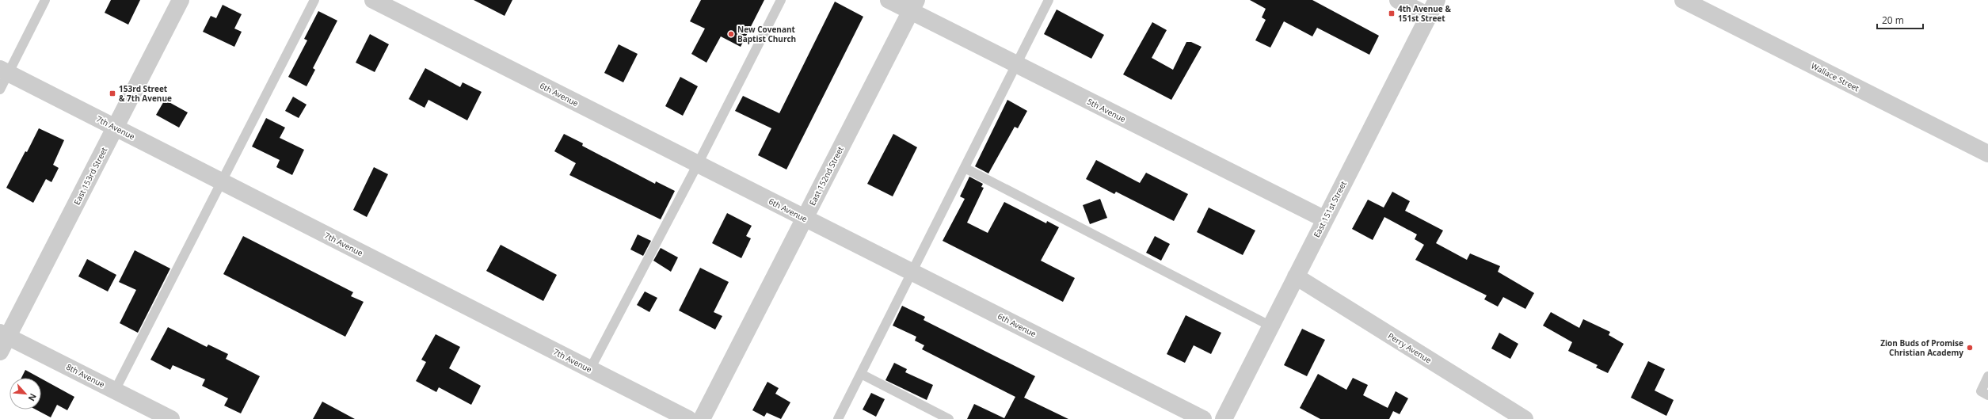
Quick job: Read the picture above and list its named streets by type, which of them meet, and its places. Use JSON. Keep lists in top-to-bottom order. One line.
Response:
{"streets":{"street":["Wallace Street","6th Avenue","5th Avenue","7th Avenue","East 153rd Street","East 152nd Street","East 151st Street","Perry Avenue","8th Avenue"]},"crossings":[["6th Avenue","East 152nd Street"],["5th Avenue","East 152nd Street"],["5th Avenue","East 151st Street"],["7th Avenue","East 153rd Street"],["East 153rd Street","8th Avenue"],["East 151st Street","Perry Avenue"]],"places":{"transit":["4th Avenue & 151st Street","153rd Street & 7th Avenue"],"other":["New Covenant Baptist Church","Zion Buds of Promise Christian Academy"]},"scale_bar":"20 m","north":"bottom right"}
